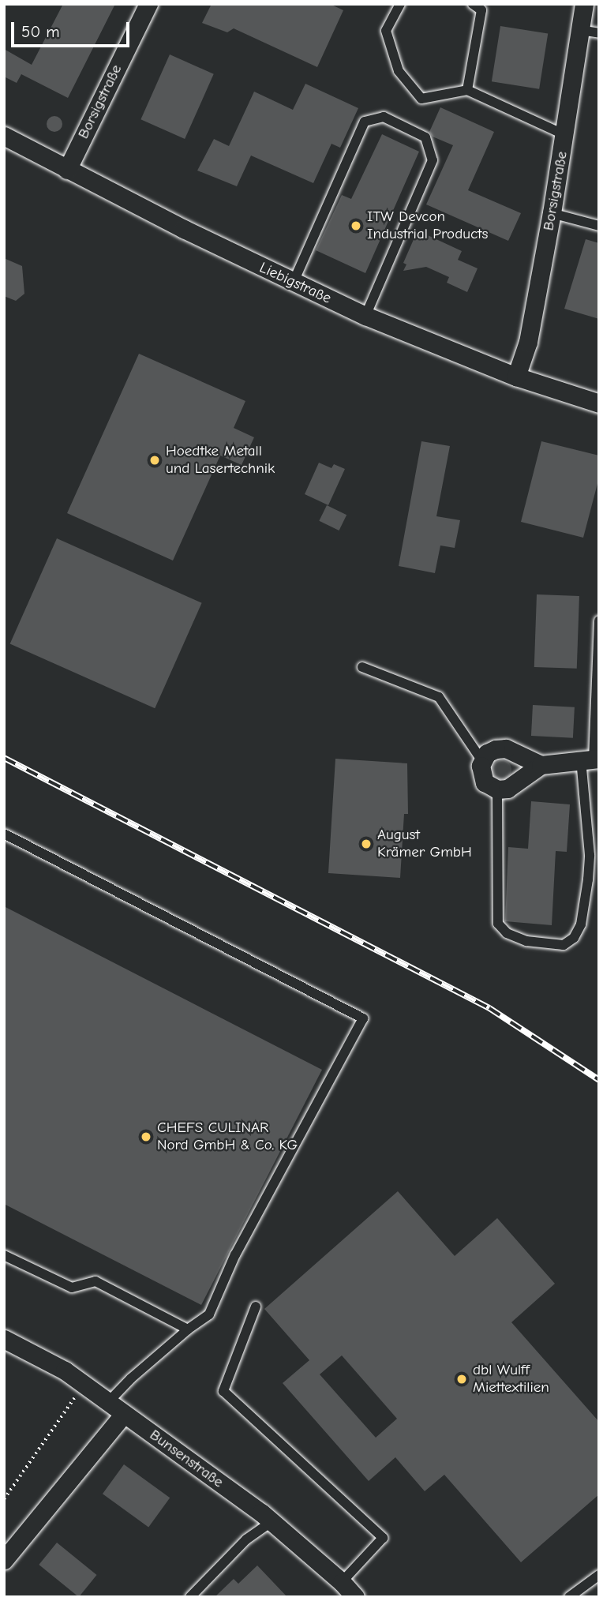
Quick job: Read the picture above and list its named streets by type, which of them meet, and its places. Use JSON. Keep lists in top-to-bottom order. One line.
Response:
{"streets":{"street":["Borsigstraße","Liebigstraße","Bunsenstraße"]},"crossings":[["Borsigstraße","Liebigstraße"]],"places":["ITW Devcon Industrial Products","Hoedtke Metall und Lasertechnik","August Krämer GmbH","CHEFS CULINAR Nord GmbH & Co. KG","dbl Wulff Miettextilien"],"scale_bar":"50 m"}
